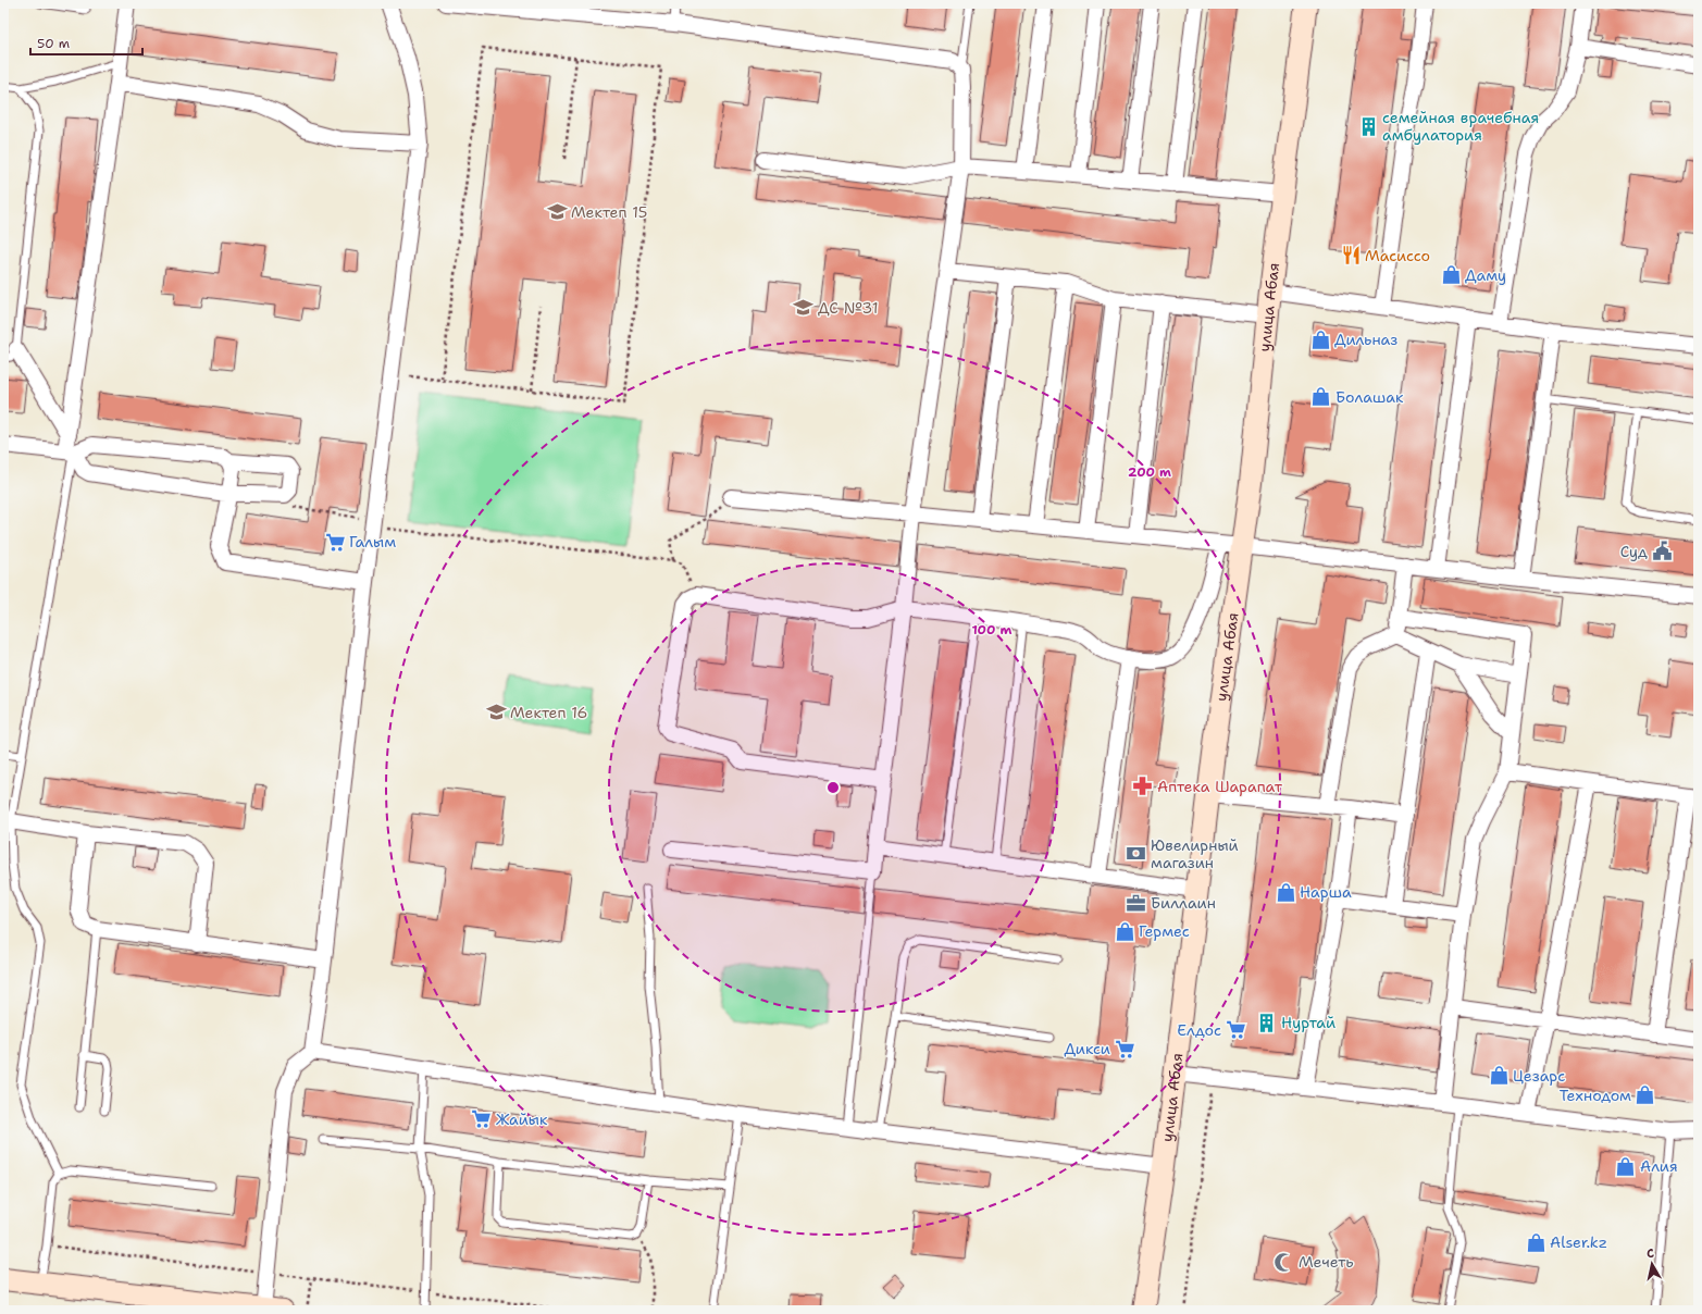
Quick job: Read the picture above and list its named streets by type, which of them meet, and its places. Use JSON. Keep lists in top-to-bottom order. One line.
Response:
{"streets":{"street":["улица Абая"]},"places":{"building":["семейная врачебная амбулатория","Нуртай"],"school or university":["Мектеп 15","ДС №31","Мектеп 16"],"restaurant":["Масиссо"],"shop":["Даму","Дильназ","Болашак","Нарша","Гермес","Цезарс","Технодом","Алия","Alser.kz"],"supermarket":["Галым","Елдос","Дикси","Жайык"],"public building":["Суд"],"pharmacy":["Аптека Шарапат"],"bank":["Ювелирный магазин"],"office":["Биллаин"],"mosque":["Мечеть"]},"scale_bar":"50 m","north":"top","rings":["200 m","100 m"]}
